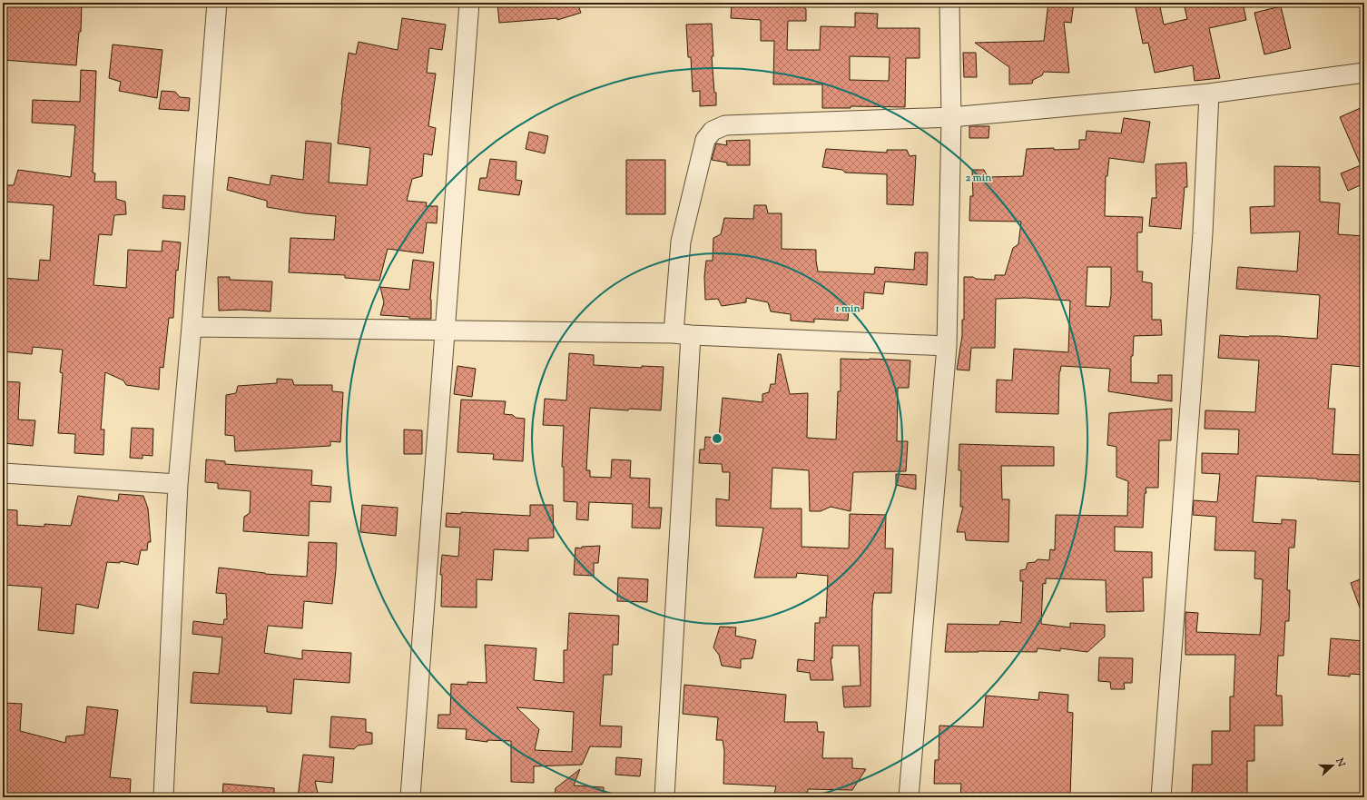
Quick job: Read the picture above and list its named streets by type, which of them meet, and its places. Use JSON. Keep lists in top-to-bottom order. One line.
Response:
{"north":"right","rings":["2 min","1 min"]}
